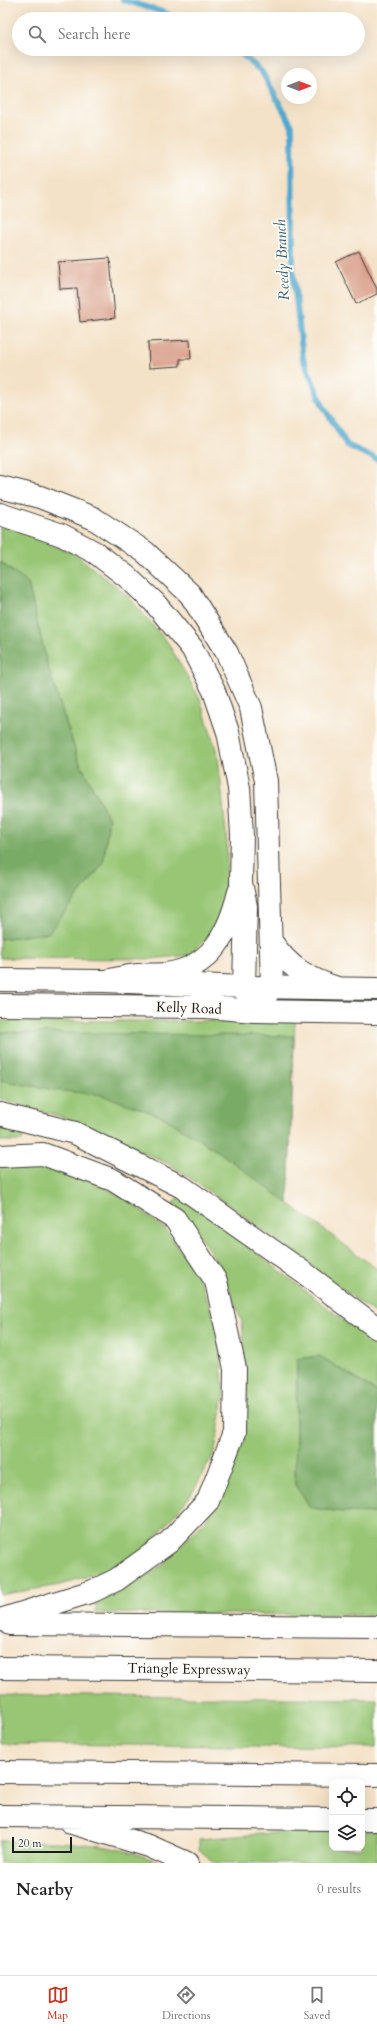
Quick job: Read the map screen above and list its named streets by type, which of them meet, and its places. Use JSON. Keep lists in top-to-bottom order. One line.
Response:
{"streets":{"main road":["Kelly Road","Triangle Expressway"]},"water":["Reedy Branch"],"scale_bar":"20 m","north":"right","page":{"search":"Search here","scale":"20 m","heading":["Nearby","0 results"],"nav":["Map","Directions","Saved"]}}
